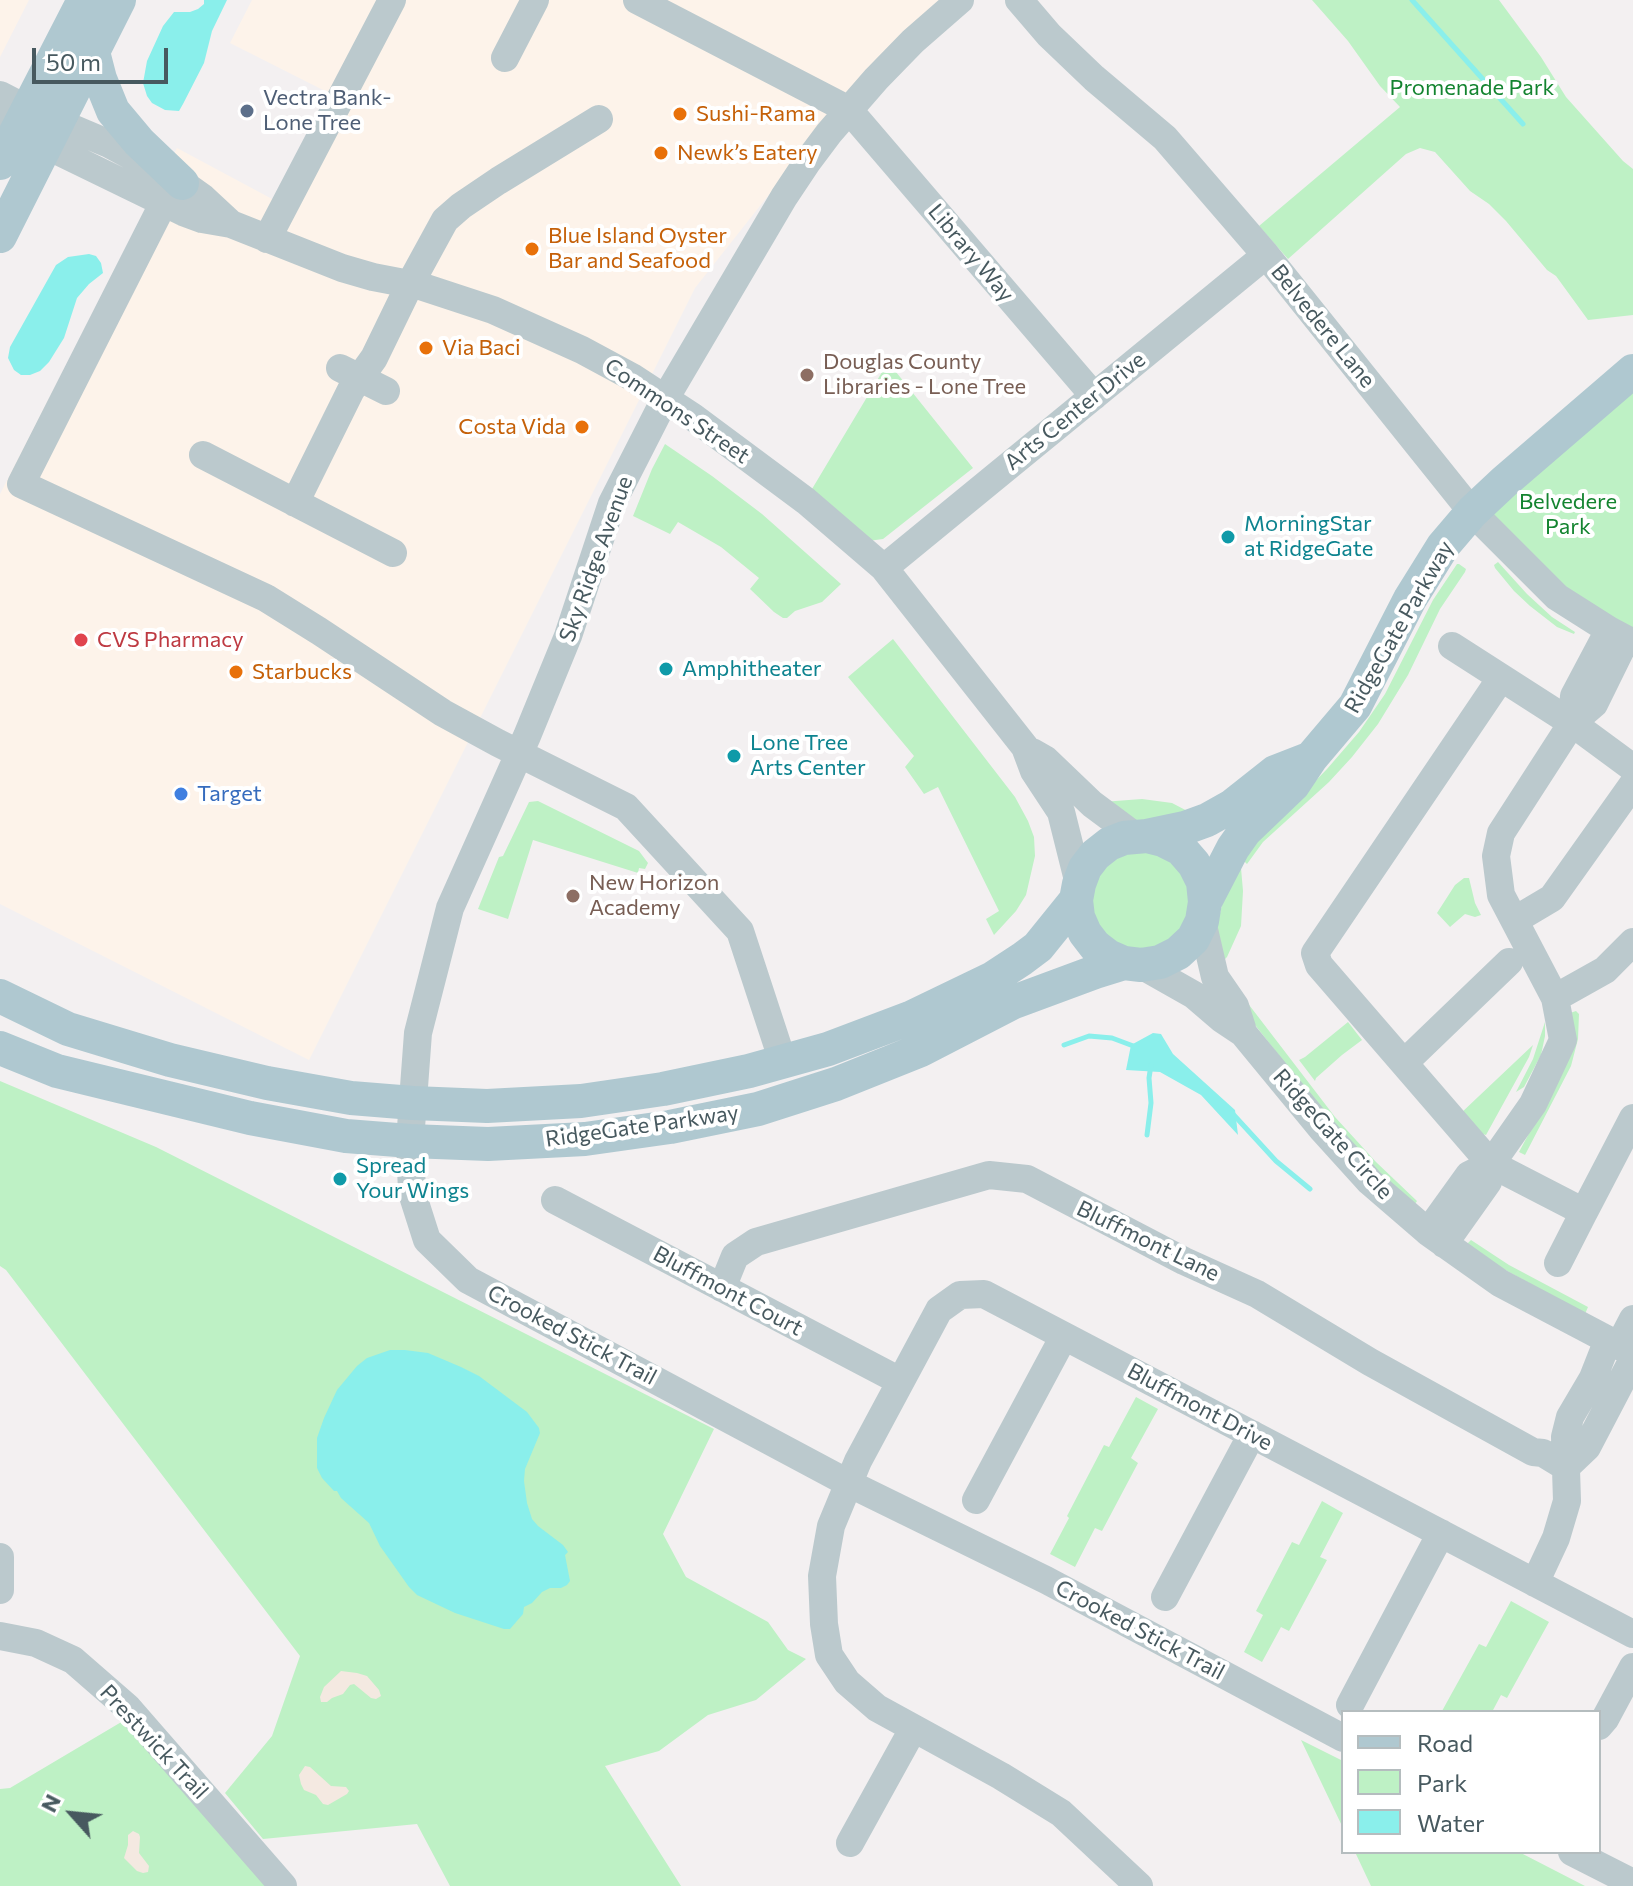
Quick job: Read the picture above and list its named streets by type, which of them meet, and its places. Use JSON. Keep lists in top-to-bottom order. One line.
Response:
{"streets":{"main road":["RidgeGate Parkway"],"street":["Library Way","Belvedere Lane","Commons Street","Arts Center Drive","Sky Ridge Avenue","RidgeGate Circle","Bluffmont Lane","Bluffmont Court","Crooked Stick Trail","Bluffmont Drive","Prestwick Trail"]},"crossings":[["Library Way","Arts Center Drive"],["Library Way","Sky Ridge Avenue"],["Belvedere Lane","Arts Center Drive"],["Belvedere Lane","RidgeGate Parkway"],["Commons Street","Arts Center Drive"],["Commons Street","Sky Ridge Avenue"],["Commons Street","RidgeGate Parkway"],["Commons Street","RidgeGate Circle"],["Sky Ridge Avenue","RidgeGate Parkway"],["Sky Ridge Avenue","Crooked Stick Trail"],["RidgeGate Parkway","RidgeGate Circle"],["RidgeGate Parkway","Crooked Stick Trail"],["Bluffmont Lane","Bluffmont Court"],["Bluffmont Court","Bluffmont Drive"],["Crooked Stick Trail","Bluffmont Drive"]],"parks":["Promenade Park","Belvedere Park"],"places":["Vectra Bank- Lone Tree","Sushi-Rama","Newk’s Eatery","Blue Island Oyster Bar and Seafood","Via Baci","Douglas County Libraries - Lone Tree","Costa Vida","MorningStar at RidgeGate","CVS Pharmacy","Amphitheater","Starbucks","Lone Tree Arts Center","Target","New Horizon Academy","Spread Your Wings"],"legend":["Road","Park","Water"],"scale_bar":"50 m","north":"top left"}
